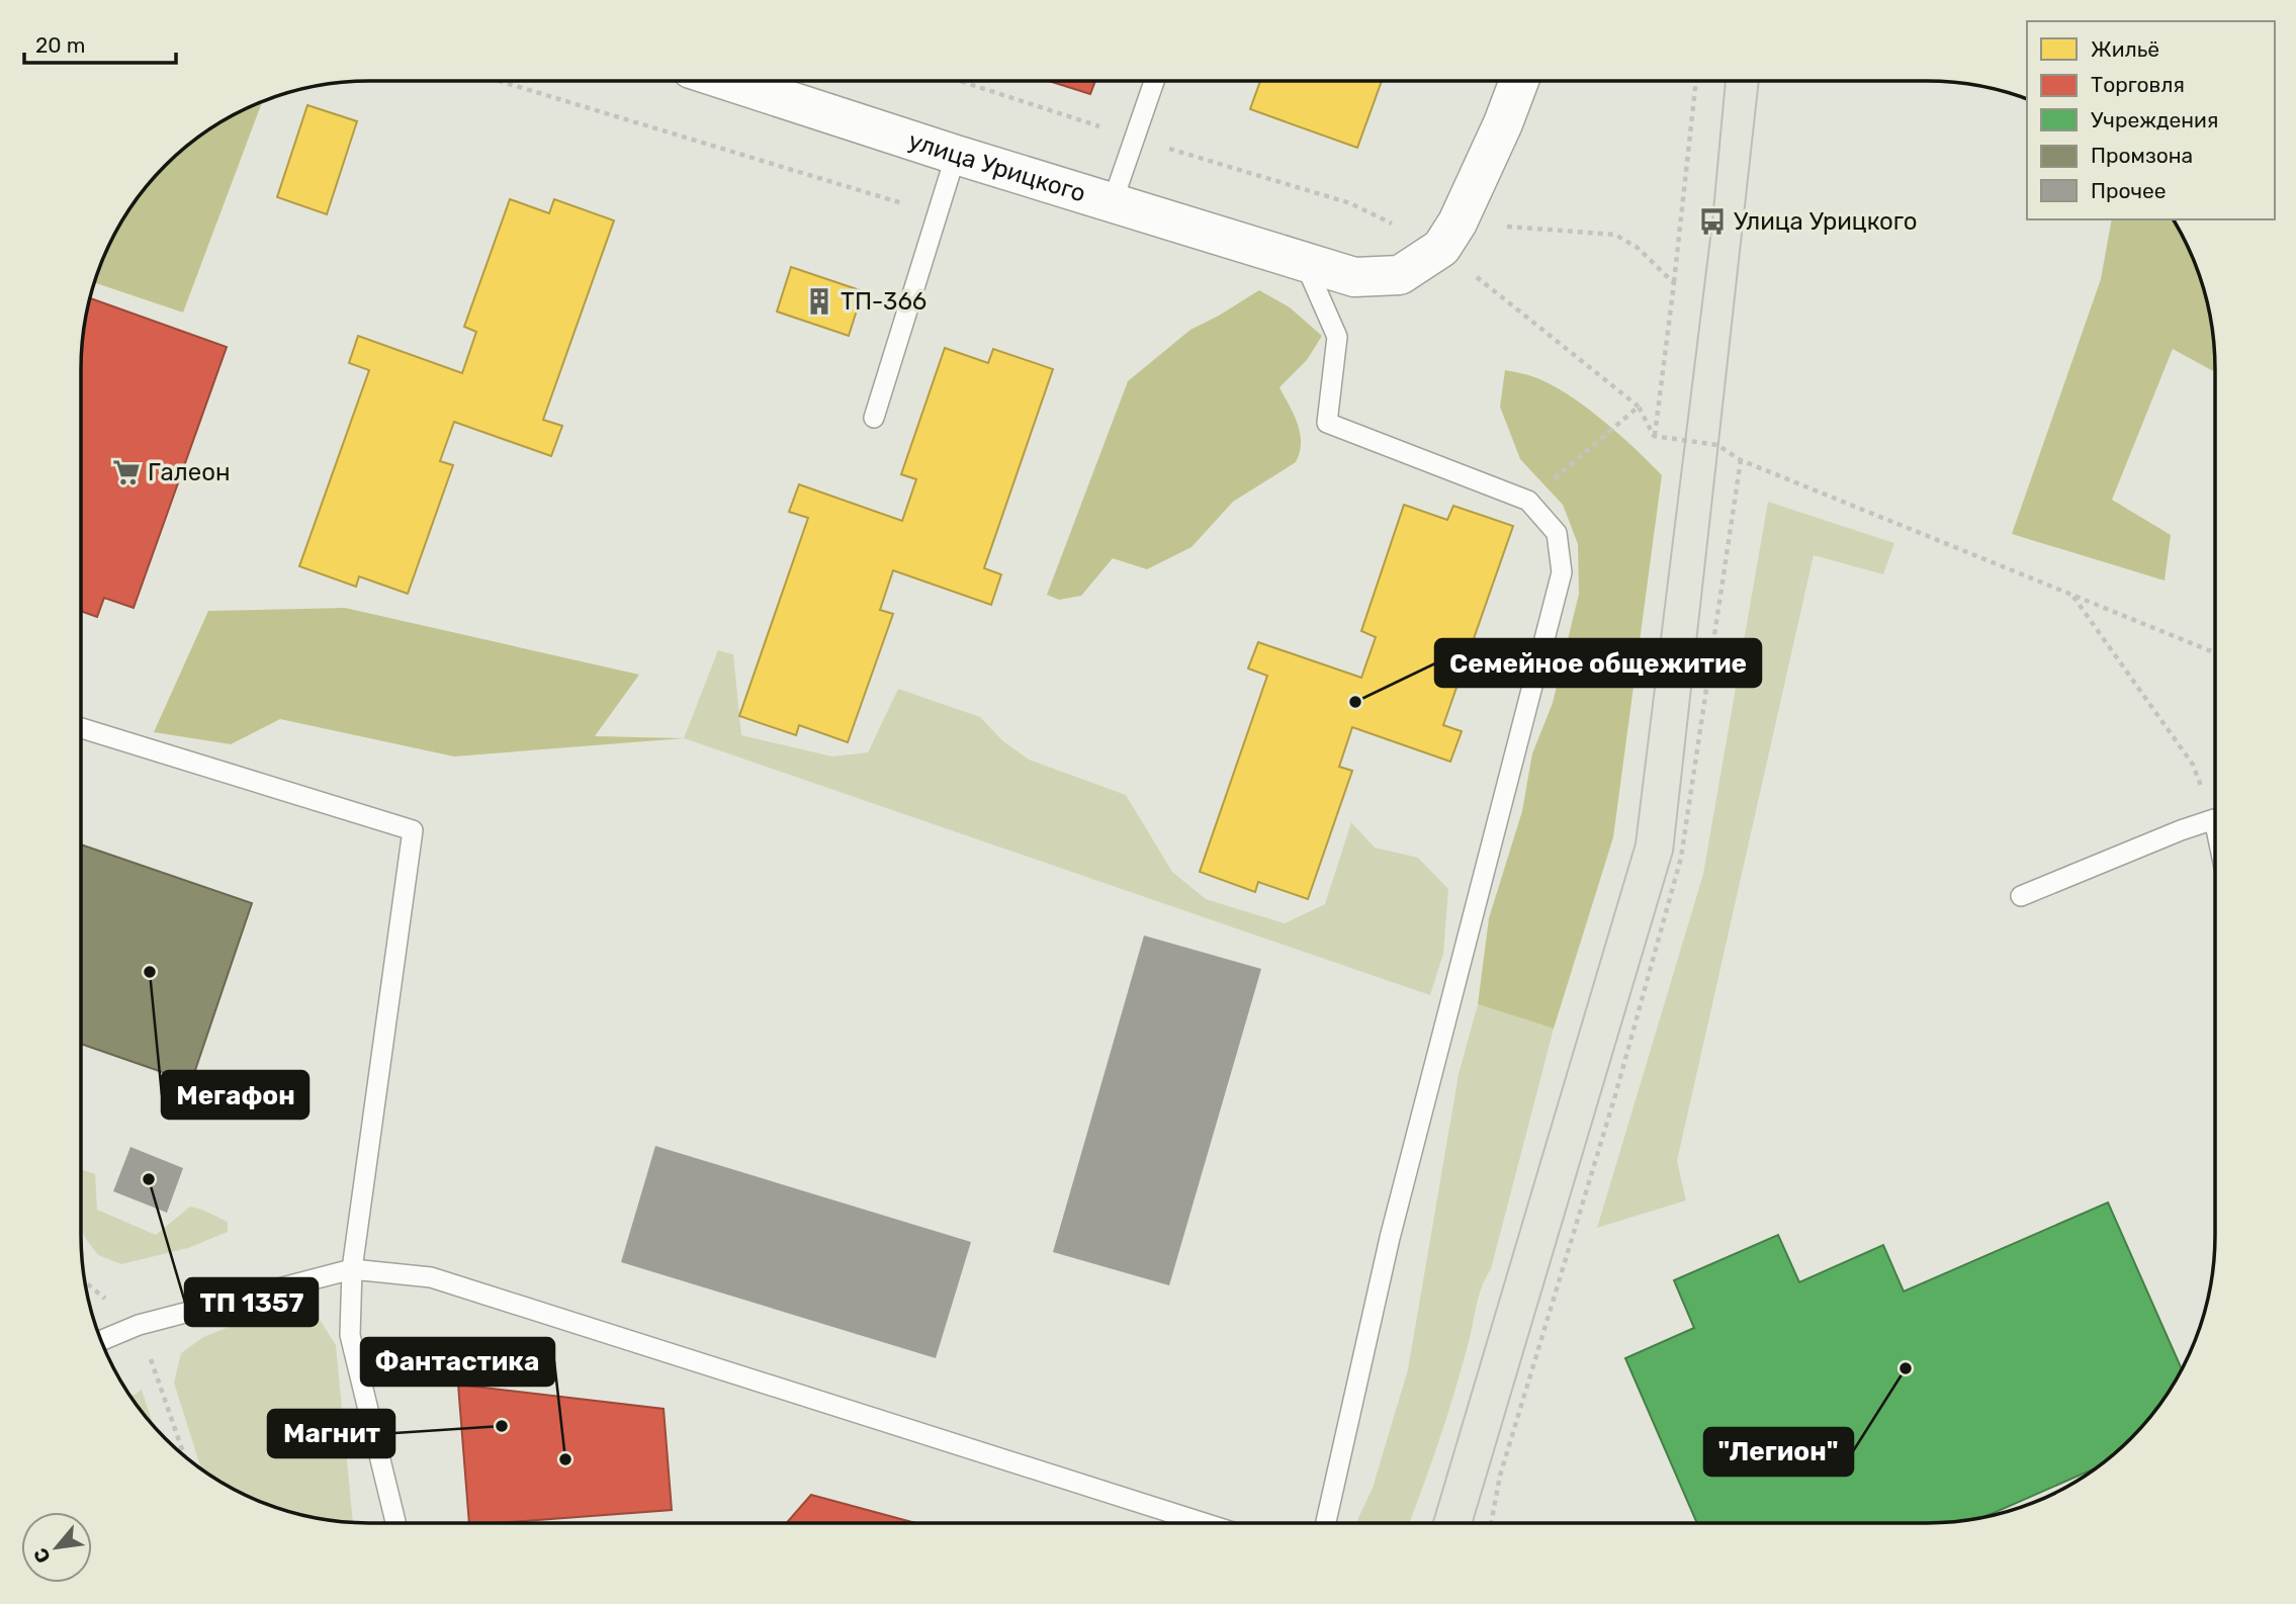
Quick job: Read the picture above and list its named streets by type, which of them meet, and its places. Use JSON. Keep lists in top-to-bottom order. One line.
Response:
{"streets":{"street":["улица Урицкого"]},"places":{"bus stop":["Улица Урицкого"],"building":["ТП-366"],"supermarket":["Галеон"],"other":["Семейное общежитие","Мегафон","ТП 1357","\"Легион\"","Магнит","Фантастика"]},"legend":["Жильё","Торговля","Учреждения","Промзона","Прочее"],"scale_bar":"20 m","north":"bottom left"}
